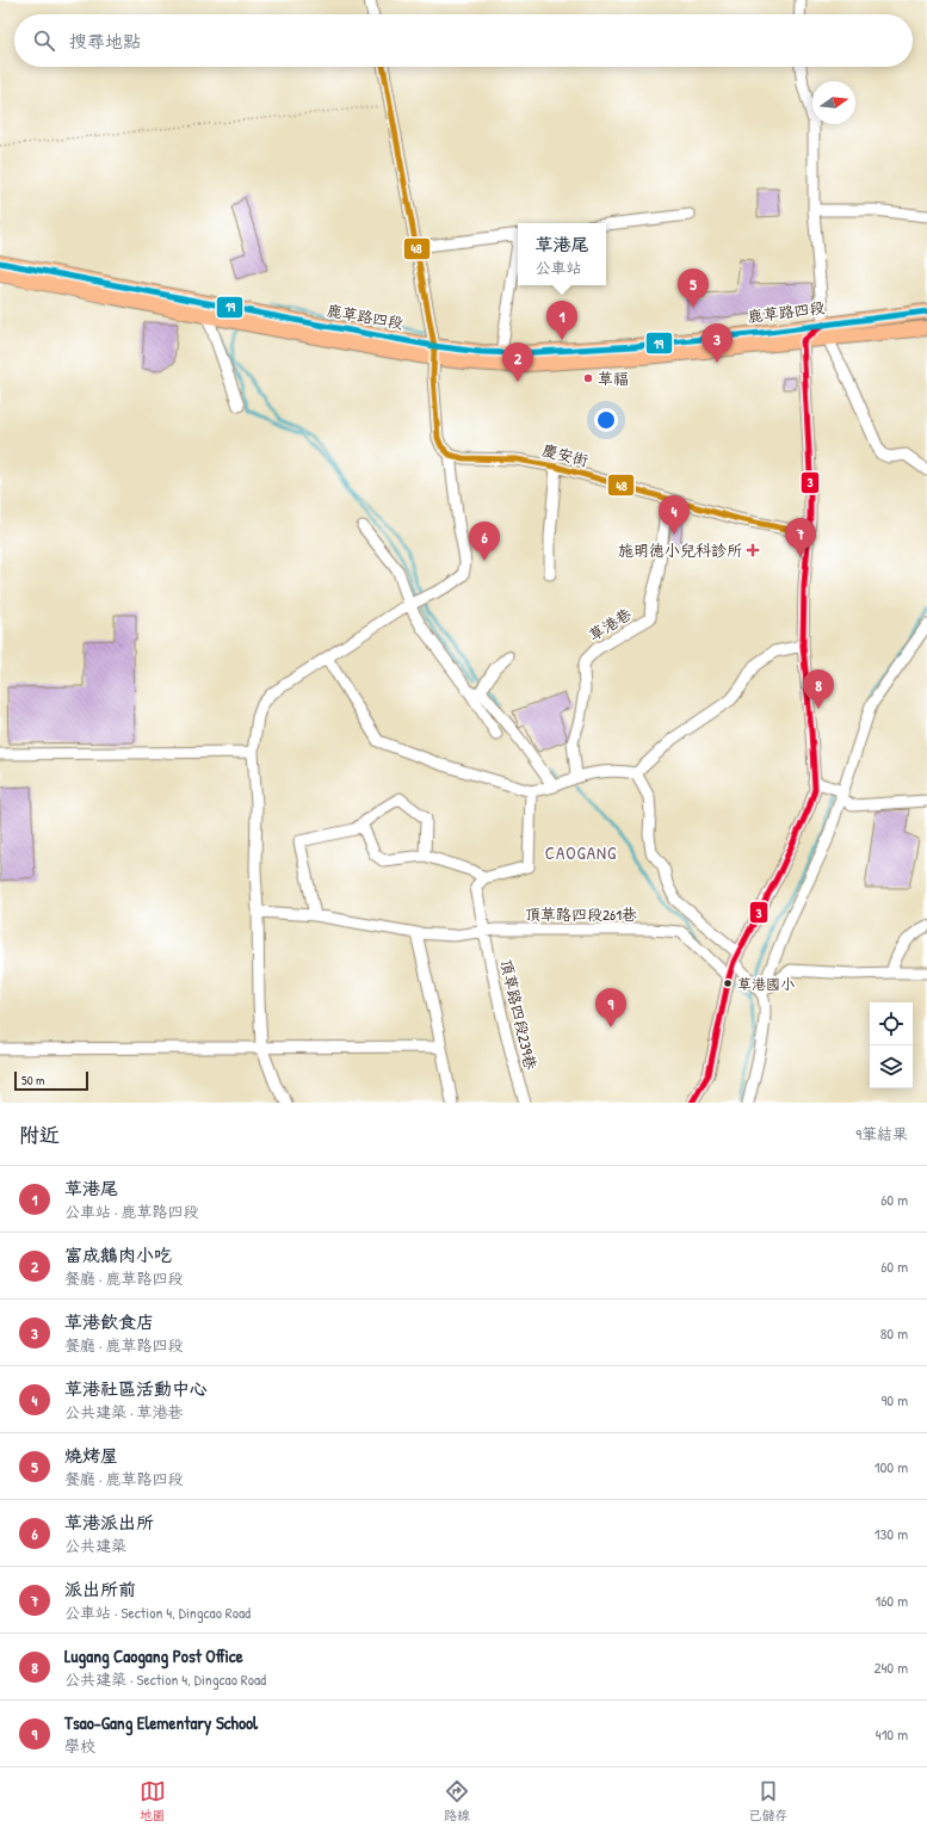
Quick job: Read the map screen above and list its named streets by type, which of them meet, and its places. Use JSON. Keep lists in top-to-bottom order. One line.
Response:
{"streets":{"main road":["鹿草路四段"],"street":["慶安街","草港巷","頂草路四段261巷","頂草路四段239巷"]},"crossings":[["慶安街","草港巷"],["頂草路四段261巷","頂草路四段239巷"]],"districts":["CAOGANG"],"places":{"other":["草福","草港國小"],"health":["施明德小兒科診所"]},"lines":["transit line 48","transit line 19","transit line 3"],"scale_bar":"50 m","north":"right","page":{"search":"搜尋地點","popup":["草港尾","公車站"],"pins":["5","1","3","2","4","7","6","8","9"],"scale":"50 m","heading":["附近","9筆結果"],"list":[{"mark":"1","name":"草港尾","note":"公車站 · 鹿草路四段","value":"60 m"},{"mark":"2","name":"富成鵝肉小吃","note":"餐廳 · 鹿草路四段","value":"60 m"},{"mark":"3","name":"草港飲食店","note":"餐廳 · 鹿草路四段","value":"80 m"},{"mark":"4","name":"草港社區活動中心","note":"公共建築 · 草港巷","value":"90 m"},{"mark":"5","name":"燒烤屋","note":"餐廳 · 鹿草路四段","value":"100 m"},{"mark":"6","name":"草港派出所","note":"公共建築","value":"130 m"},{"mark":"7","name":"派出所前","note":"公車站 · Section 4, Dingcao Road","value":"160 m"},{"mark":"8","name":"Lugang Caogang Post Office","note":"公共建築 · Section 4, Dingcao Road","value":"240 m"},{"mark":"9","name":"Tsao-Gang Elementary School","note":"學校","value":"410 m"}],"nav":["地圖","路線","已儲存"]}}
